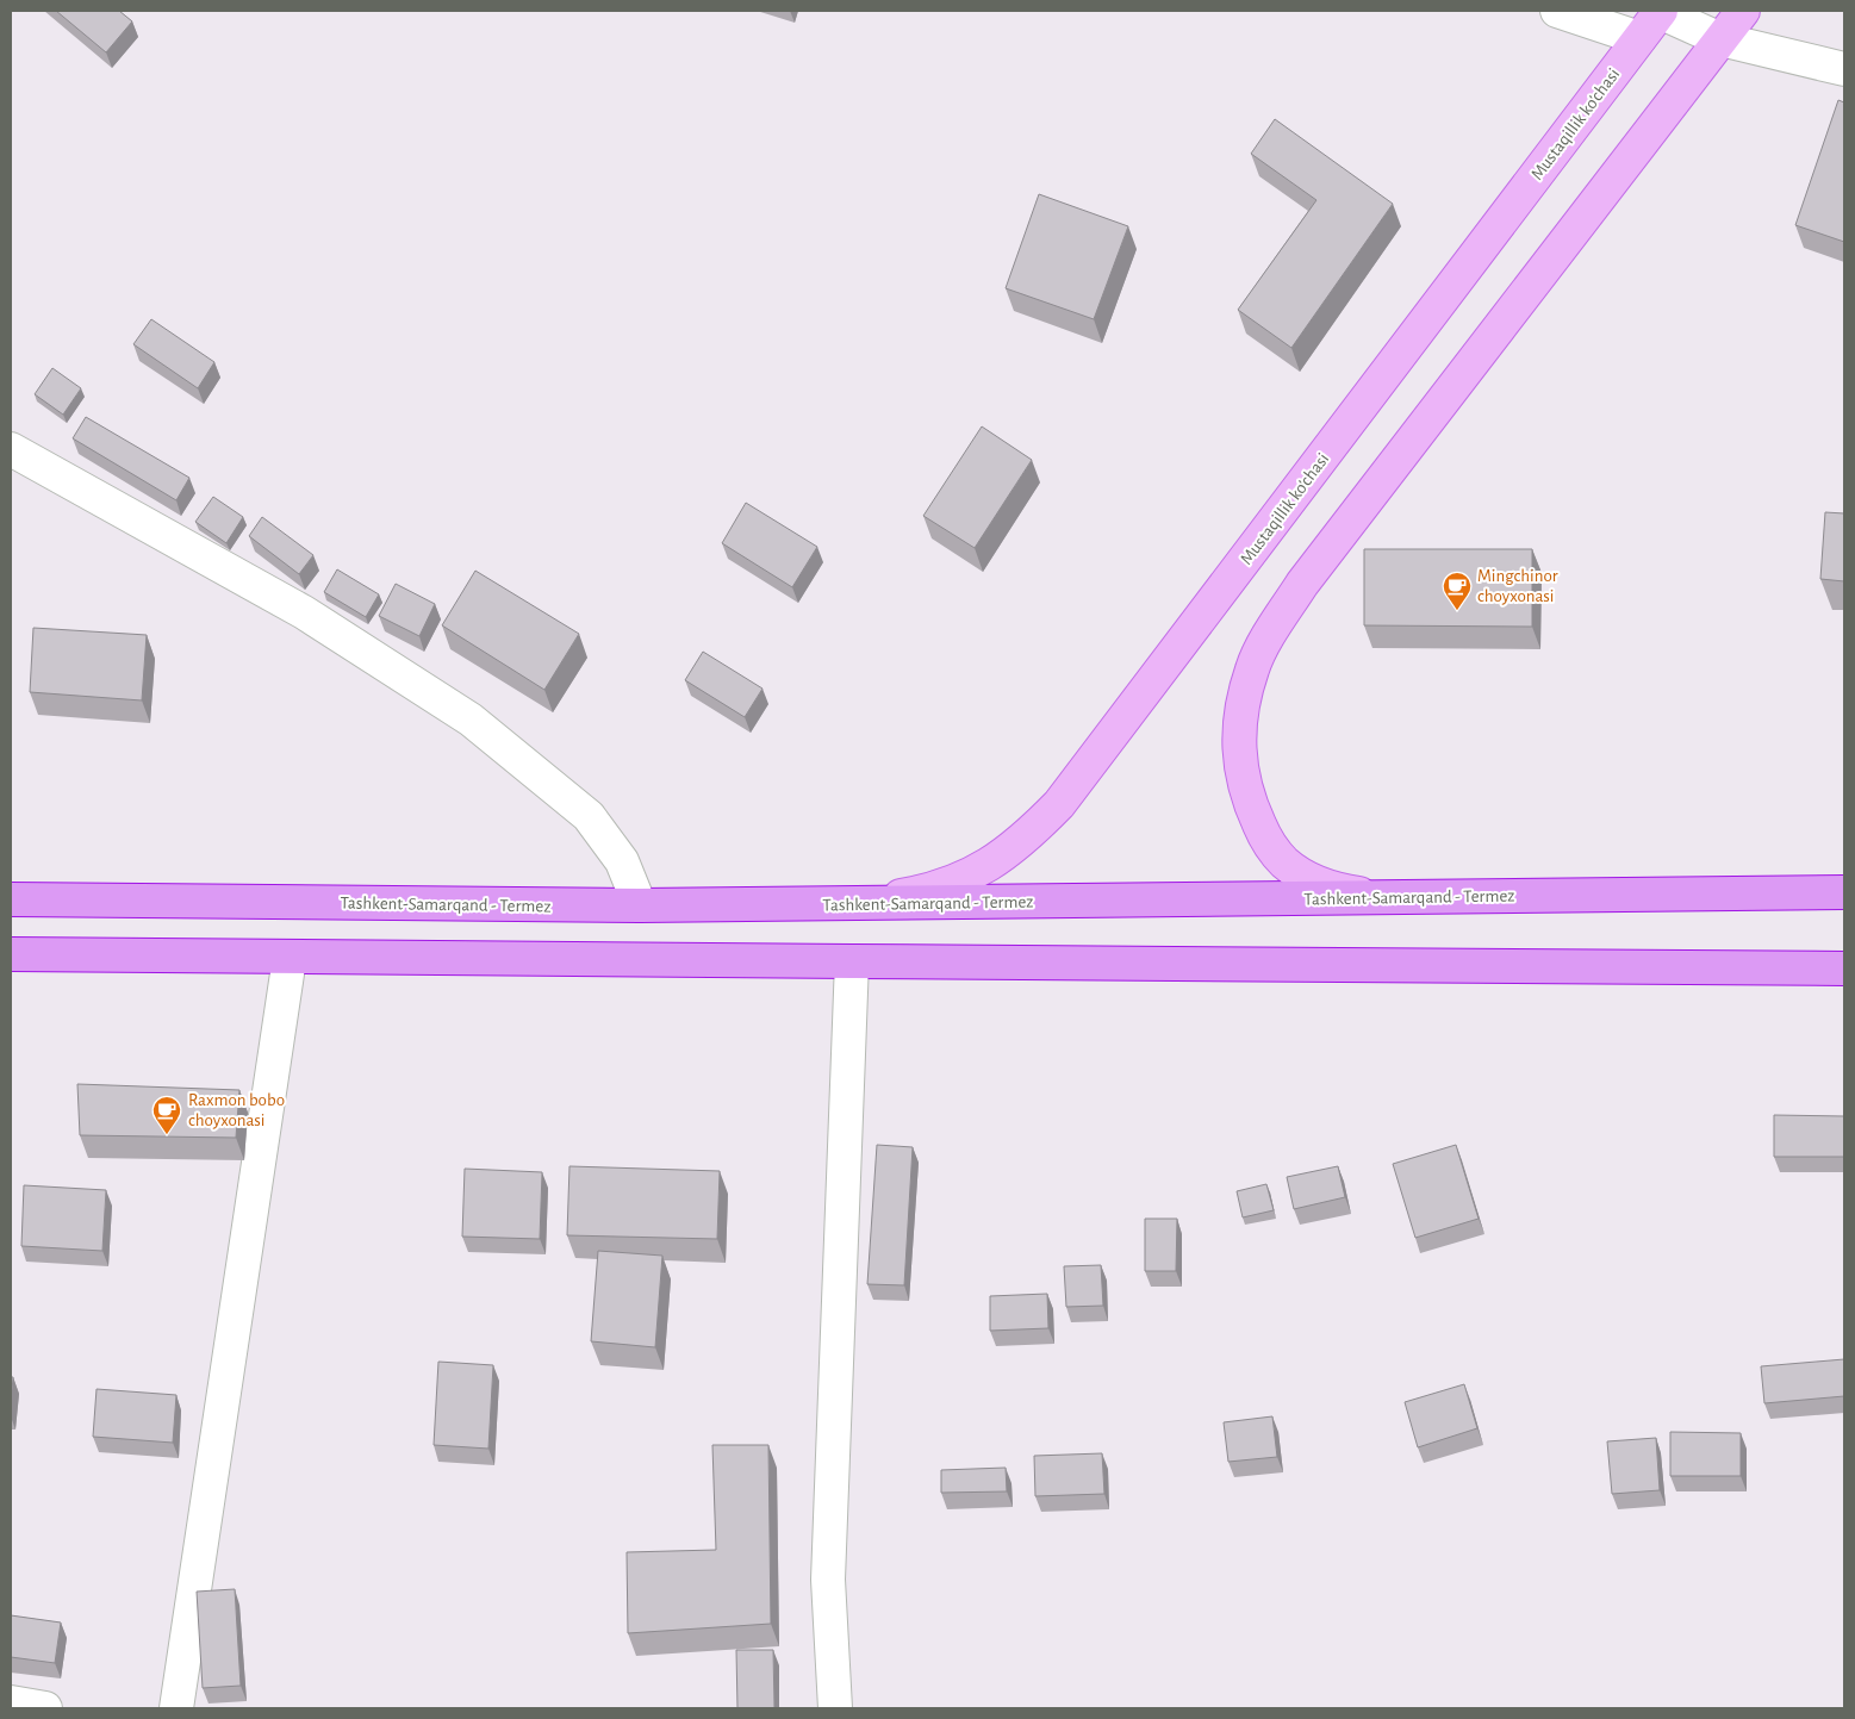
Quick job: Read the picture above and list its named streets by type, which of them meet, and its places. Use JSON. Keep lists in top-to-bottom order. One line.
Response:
{"streets":{"highway":["Tashkent-Samarqand - Termez"],"main road":["Mustaqillik ko’chasi"]},"crossings":[["Mustaqillik ko’chasi","Tashkent-Samarqand - Termez"]],"places":{"cafe":["Mingchinor choyxonasi","Raxmon bobo choyxonasi"]}}
